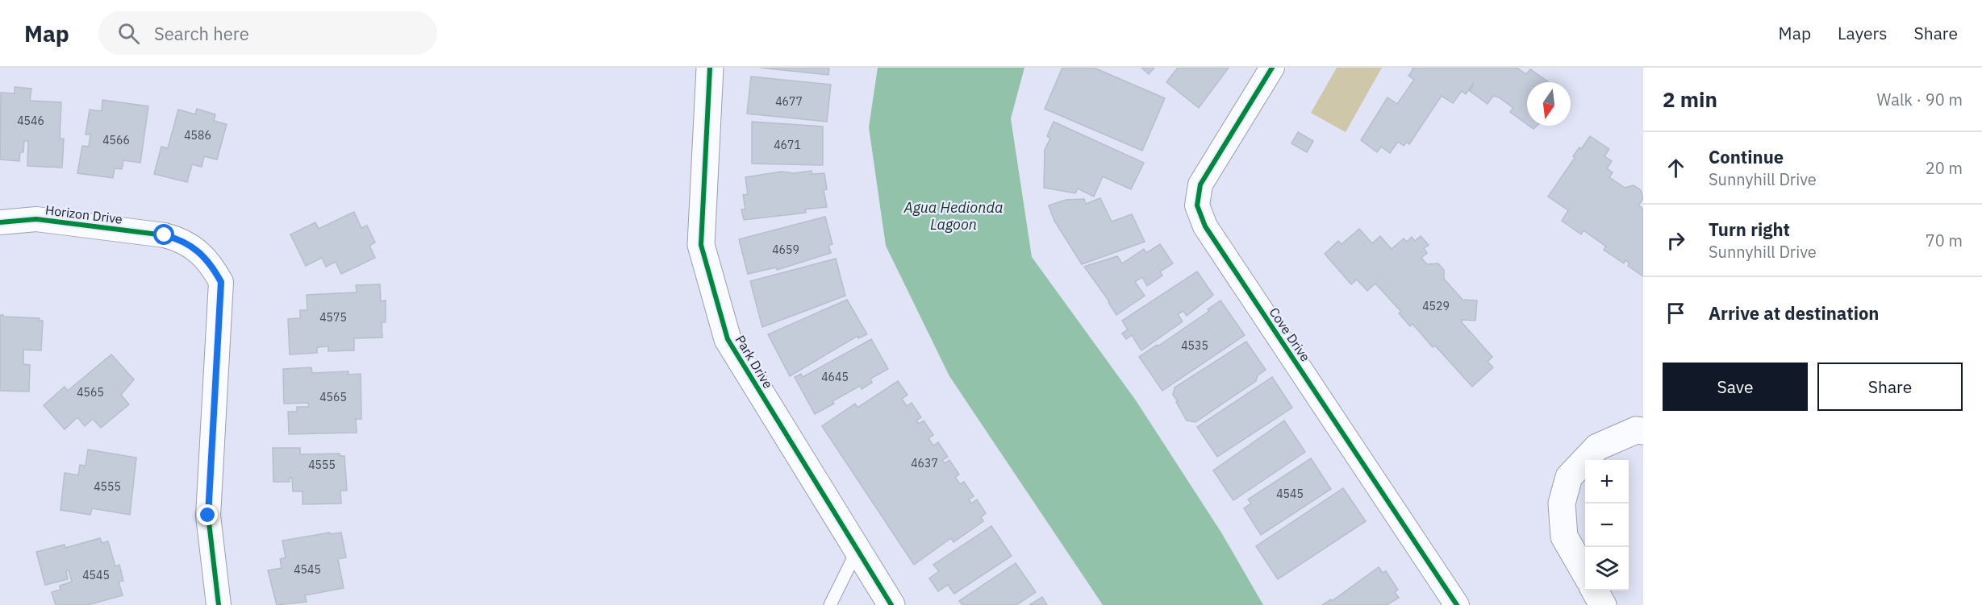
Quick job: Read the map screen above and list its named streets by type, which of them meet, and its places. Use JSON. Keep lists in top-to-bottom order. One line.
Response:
{"streets":{"street":["Horizon Drive","Cove Drive","Park Drive"]},"water":["Agua Hedionda Lagoon"],"house_numbers":["4677","4546","4586","4566","4671","4659","4529","4575","4535","4645","4565","4565","4637","4555","4555","4545","4545","4545"],"north":"bottom","page":{"header":"Map","search":"Search here","nav":["Map","Layers","Share"],"heading":["2 min","Walk · 90 m"],"list":[["Continue","Sunnyhill Drive","20 m"],["Turn right","Sunnyhill Drive","70 m"],"Arrive at destination"],"buttons":["Save","Share"],"map_buttons":["+","−"]}}
